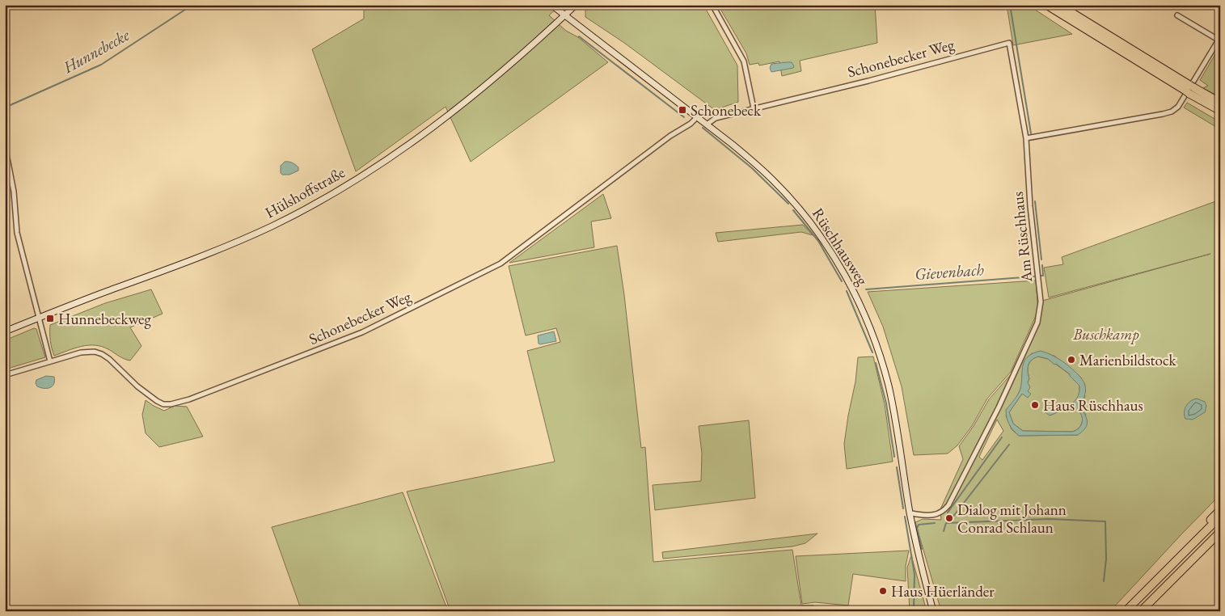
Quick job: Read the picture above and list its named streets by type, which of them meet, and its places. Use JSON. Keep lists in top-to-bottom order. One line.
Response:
{"streets":{"main road":["Hülshoffstraße","Rüschhausweg"],"street":["Schonebecker Weg","Am Rüschhaus"]},"crossings":[["Schonebecker Weg","Am Rüschhaus"],["Schonebecker Weg","Rüschhausweg"],["Hülshoffstraße","Rüschhausweg"],["Am Rüschhaus","Rüschhausweg"]],"water":["Hunnebecke","Gievenbach"],"parks":["Buschkamp"],"places":{"transit":["Schonebeck","Hunnebeckweg"],"other":["Marienbildstock","Haus Rüschhaus","Dialog mit Johann Conrad Schlaun","Haus Hüerländer"]}}
